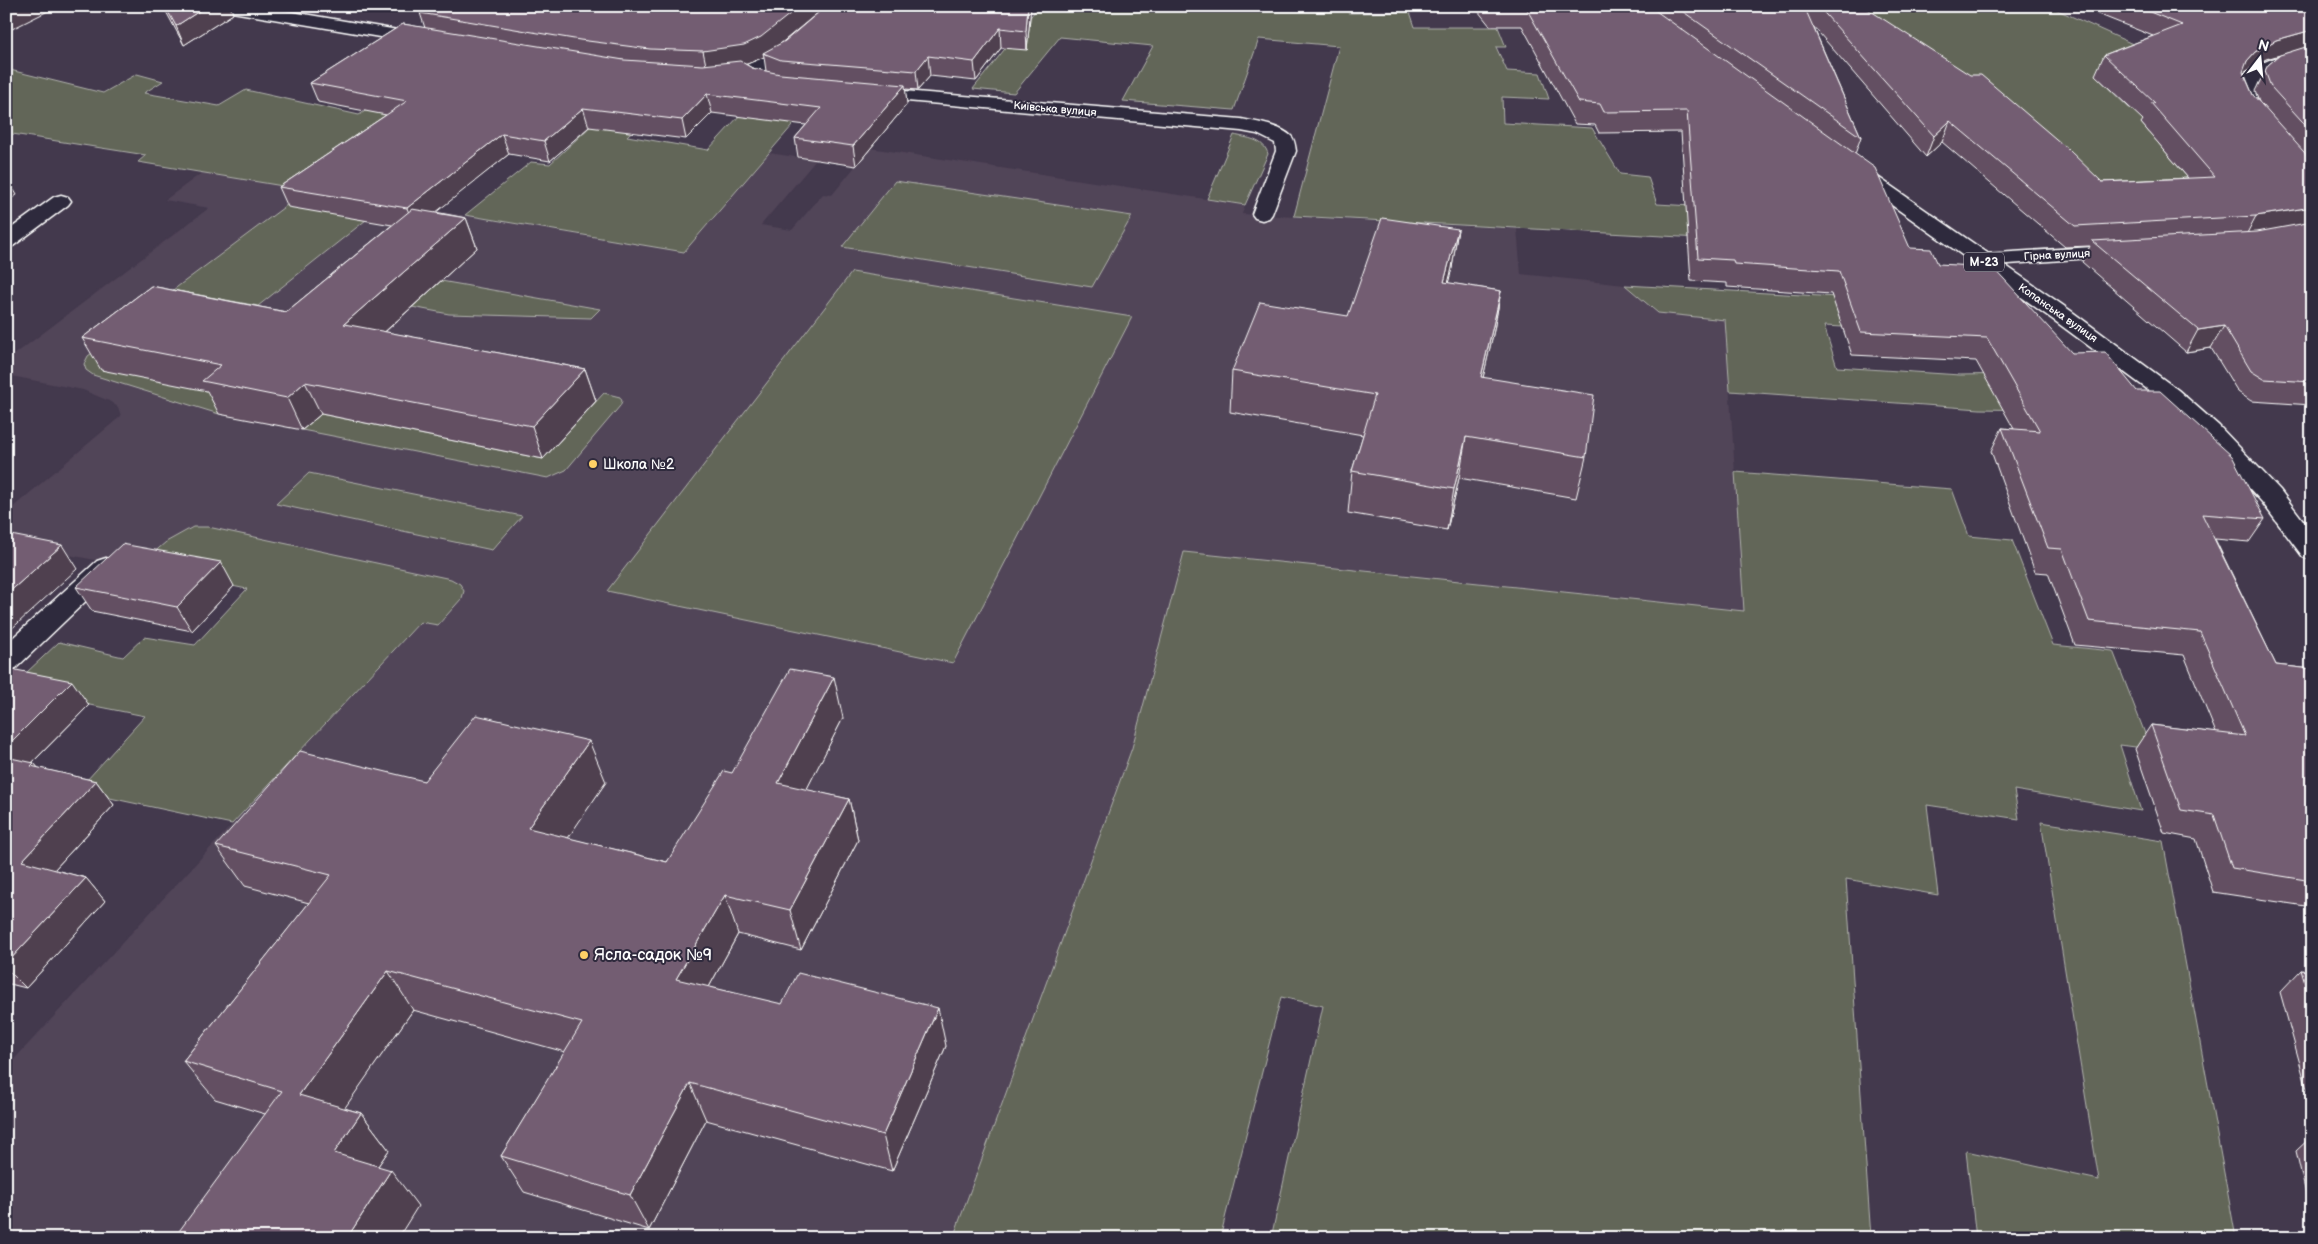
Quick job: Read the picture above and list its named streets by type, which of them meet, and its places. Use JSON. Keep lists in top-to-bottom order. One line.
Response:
{"streets":{"main road":["Київська вулиця","Гірна вулиця","М-23","Копанська вулиця"]},"crossings":[["Гірна вулиця","Копанська вулиця"]],"places":["Школа №2","Ясла-садок №9"],"north":"top"}
